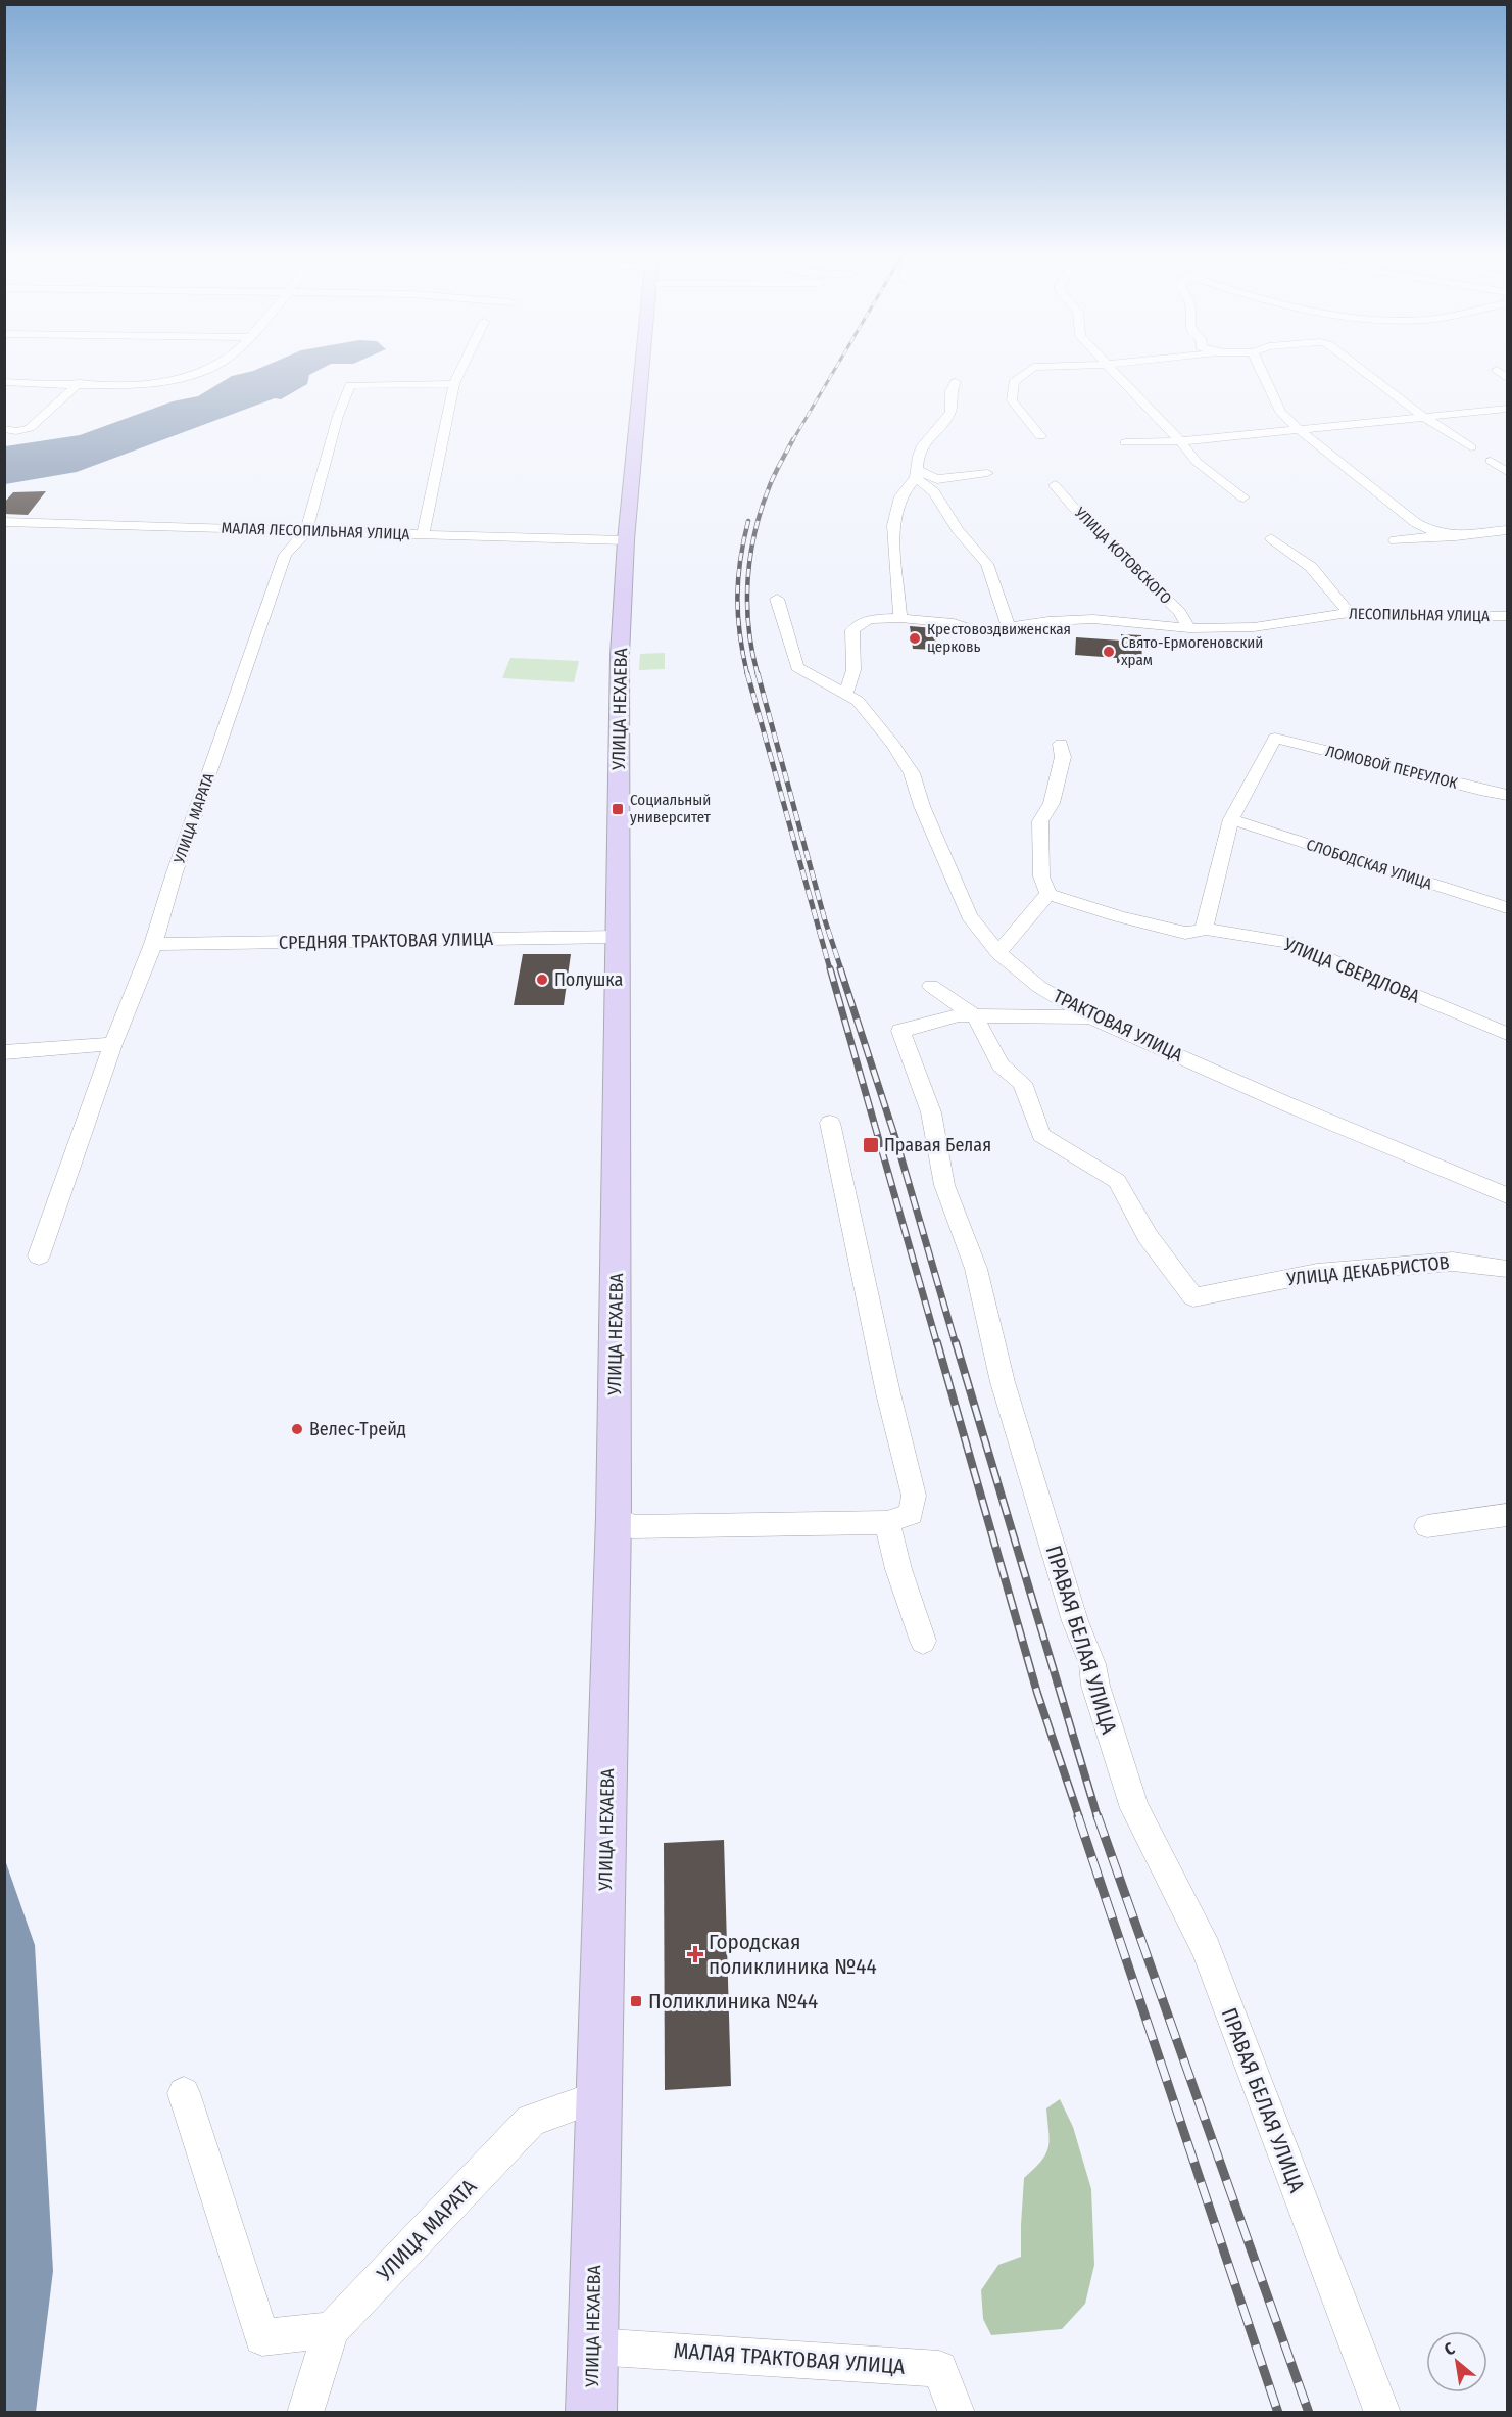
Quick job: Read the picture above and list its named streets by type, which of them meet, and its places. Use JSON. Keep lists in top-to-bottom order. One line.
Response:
{"streets":{"street":["МАЛАЯ ЛЕСОПИЛЬНАЯ УЛИЦА","УЛИЦА КОТОВСКОГО","ЛЕСОПИЛЬНАЯ УЛИЦА","УЛИЦА НЕХАЕВА","ЛОМОВОЙ ПЕРЕУЛОК","УЛИЦА МАРАТА","СЛОБОДСКАЯ УЛИЦА","СРЕДНЯЯ ТРАКТОВАЯ УЛИЦА","УЛИЦА СВЕРДЛОВА","ТРАКТОВАЯ УЛИЦА","УЛИЦА ДЕКАБРИСТОВ","ПРАВАЯ БЕЛАЯ УЛИЦА","МАЛАЯ ТРАКТОВАЯ УЛИЦА"]},"crossings":[["МАЛАЯ ЛЕСОПИЛЬНАЯ УЛИЦА","УЛИЦА НЕХАЕВА"],["МАЛАЯ ЛЕСОПИЛЬНАЯ УЛИЦА","УЛИЦА МАРАТА"],["УЛИЦА КОТОВСКОГО","ЛЕСОПИЛЬНАЯ УЛИЦА"],["ЛЕСОПИЛЬНАЯ УЛИЦА","ТРАКТОВАЯ УЛИЦА"],["УЛИЦА НЕХАЕВА","УЛИЦА МАРАТА"],["УЛИЦА НЕХАЕВА","СРЕДНЯЯ ТРАКТОВАЯ УЛИЦА"],["УЛИЦА НЕХАЕВА","МАЛАЯ ТРАКТОВАЯ УЛИЦА"],["ЛОМОВОЙ ПЕРЕУЛОК","СЛОБОДСКАЯ УЛИЦА"],["УЛИЦА МАРАТА","СРЕДНЯЯ ТРАКТОВАЯ УЛИЦА"],["ТРАКТОВАЯ УЛИЦА","ПРАВАЯ БЕЛАЯ УЛИЦА"],["УЛИЦА ДЕКАБРИСТОВ","ПРАВАЯ БЕЛАЯ УЛИЦА"]],"places":{"other":["Крестовоздвиженская церковь","Свято-Ермогеновский храм","Полушка","Велес-Трейд"],"transit":["Социальный университет","Правая Белая","Поликлиника №44"],"health":["Городская поликлиника №44"]},"north":"top left"}
